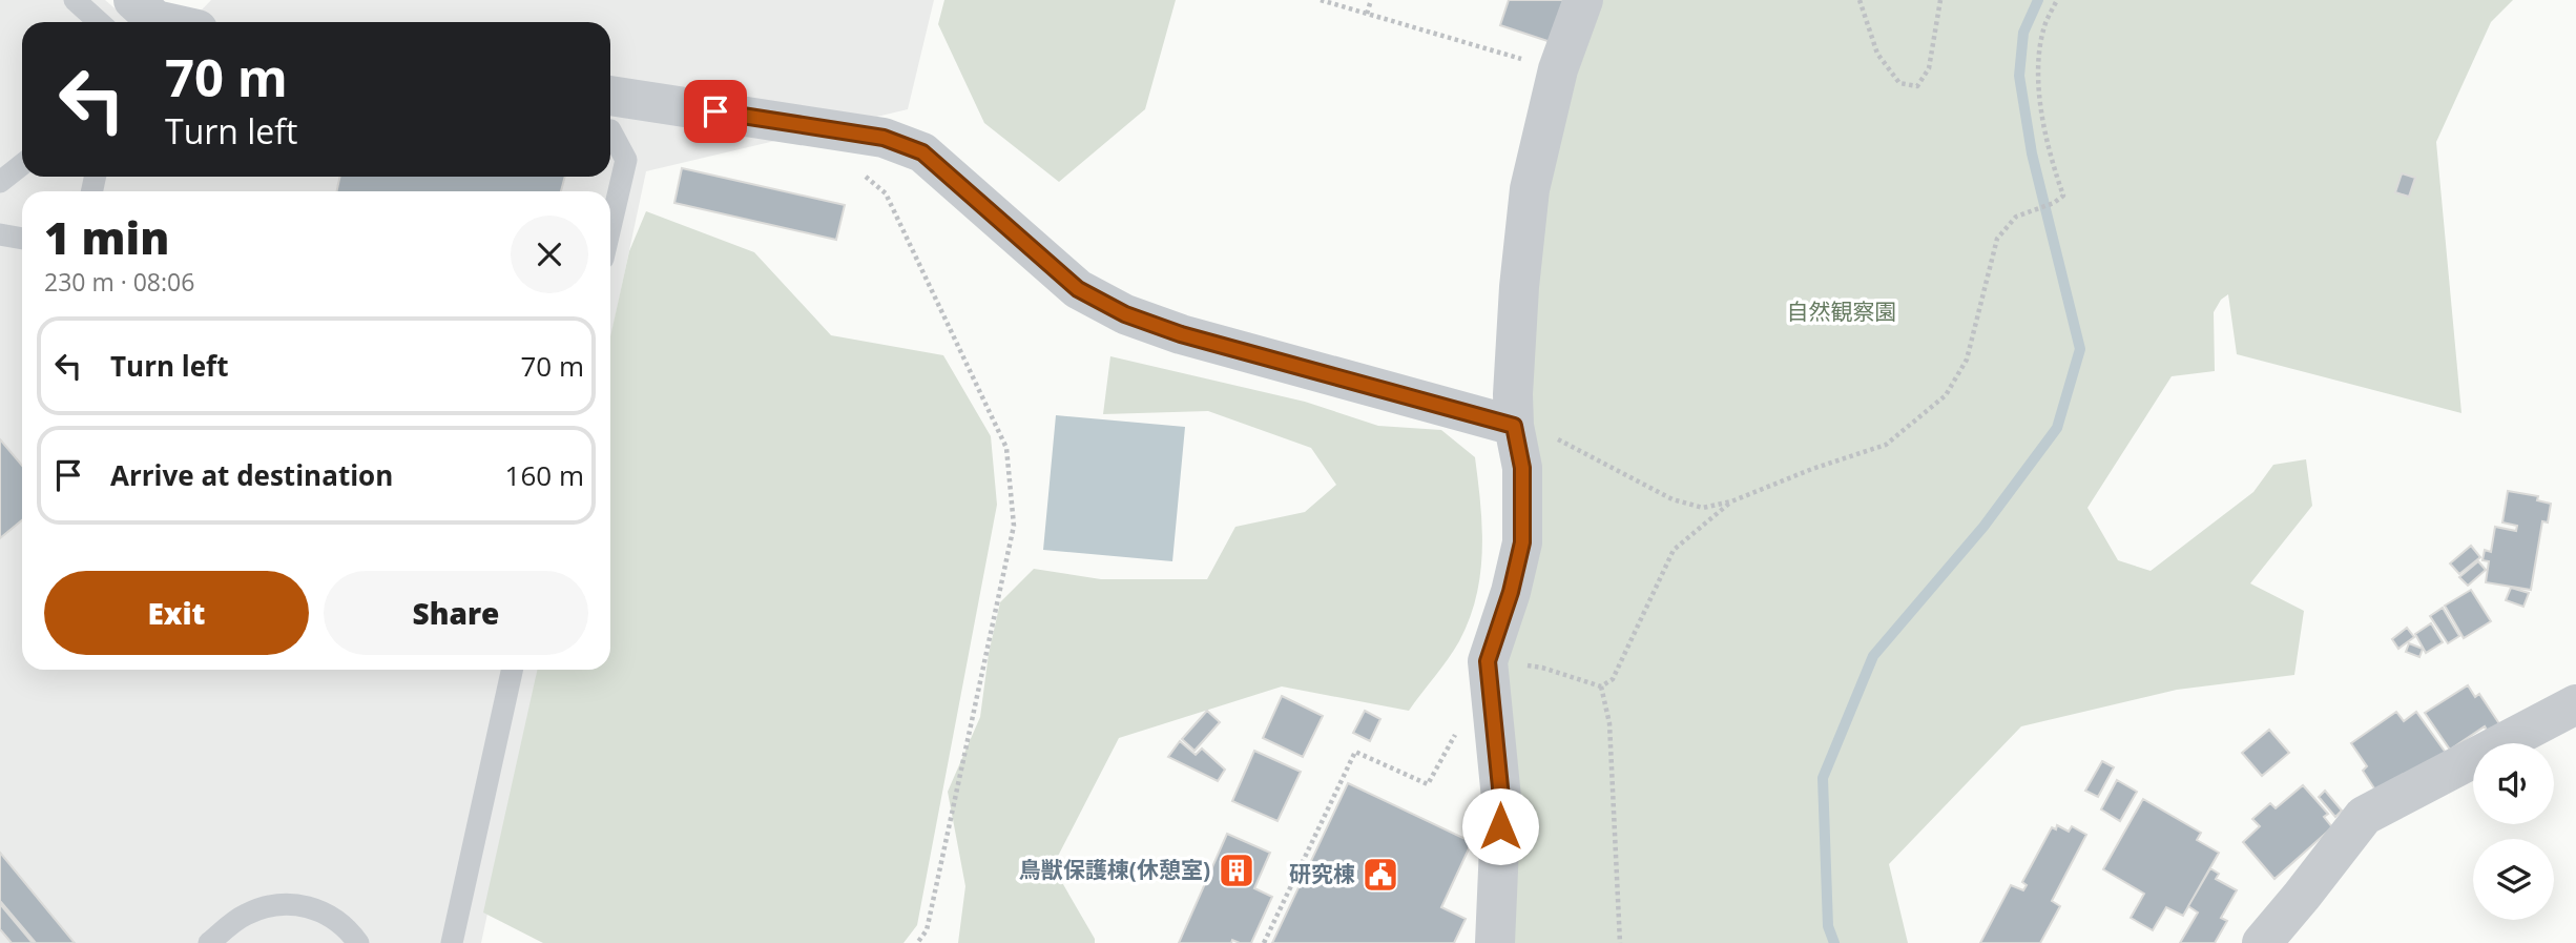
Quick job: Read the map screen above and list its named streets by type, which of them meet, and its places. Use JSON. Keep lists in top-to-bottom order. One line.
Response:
{"parks":["自然観察園"],"places":{"building":["鳥獣保護棟(休憩室)"],"public building":["研究棟"]},"page":{"turn":["70 m","Turn left"],"heading":["1 min","230 m · 08:06"],"list":[{"name":"Turn left","value":"70 m"},{"name":"Arrive at destination","value":"160 m"}],"buttons":["Exit","Share"]}}
